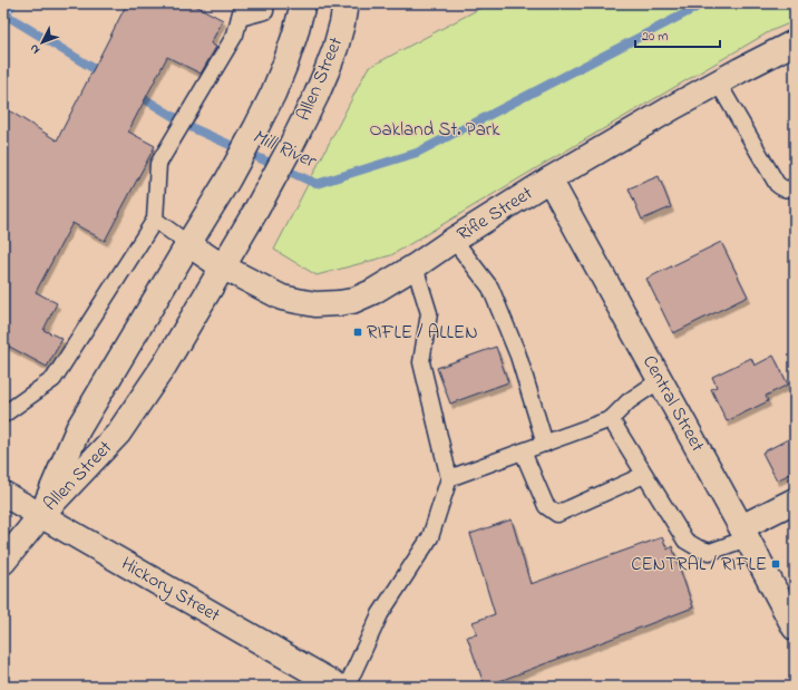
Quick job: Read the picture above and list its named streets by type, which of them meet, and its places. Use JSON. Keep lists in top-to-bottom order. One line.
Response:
{"streets":{"main road":["Allen Street","Rifle Street","Central Street","Hickory Street"]},"crossings":[["Allen Street","Rifle Street"],["Allen Street","Hickory Street"],["Rifle Street","Central Street"]],"water":["Mill River"],"parks":["Oakland St. Park"],"places":{"transit":["RIFLE / ALLEN","CENTRAL / RIFLE"]},"scale_bar":"20 m","north":"bottom left"}
